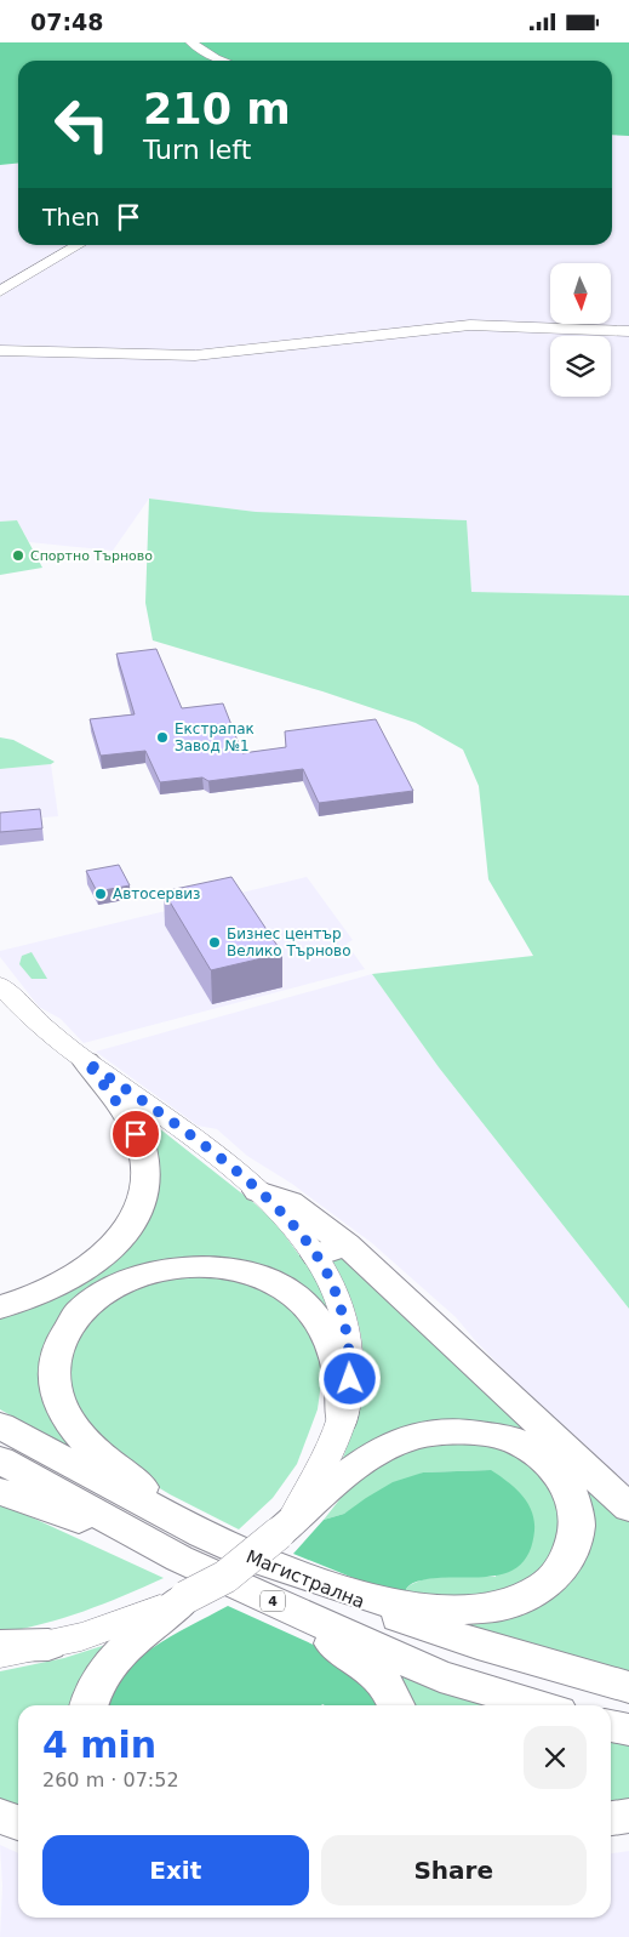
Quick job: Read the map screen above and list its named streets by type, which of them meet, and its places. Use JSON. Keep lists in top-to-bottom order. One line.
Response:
{"streets":{"main road":["Магистрална","4"]},"crossings":[["Магистрална","4"]],"places":["Спортно Търново","Екстрапак Завод №1","Автосервиз","Бизнес център Велико Търново"],"north":"bottom","page":{"status":"07:48","turn":["210 m","Turn left"],"then":"Then","heading":["4 min","260 m · 07:52"],"buttons":["Exit","Share"]}}
